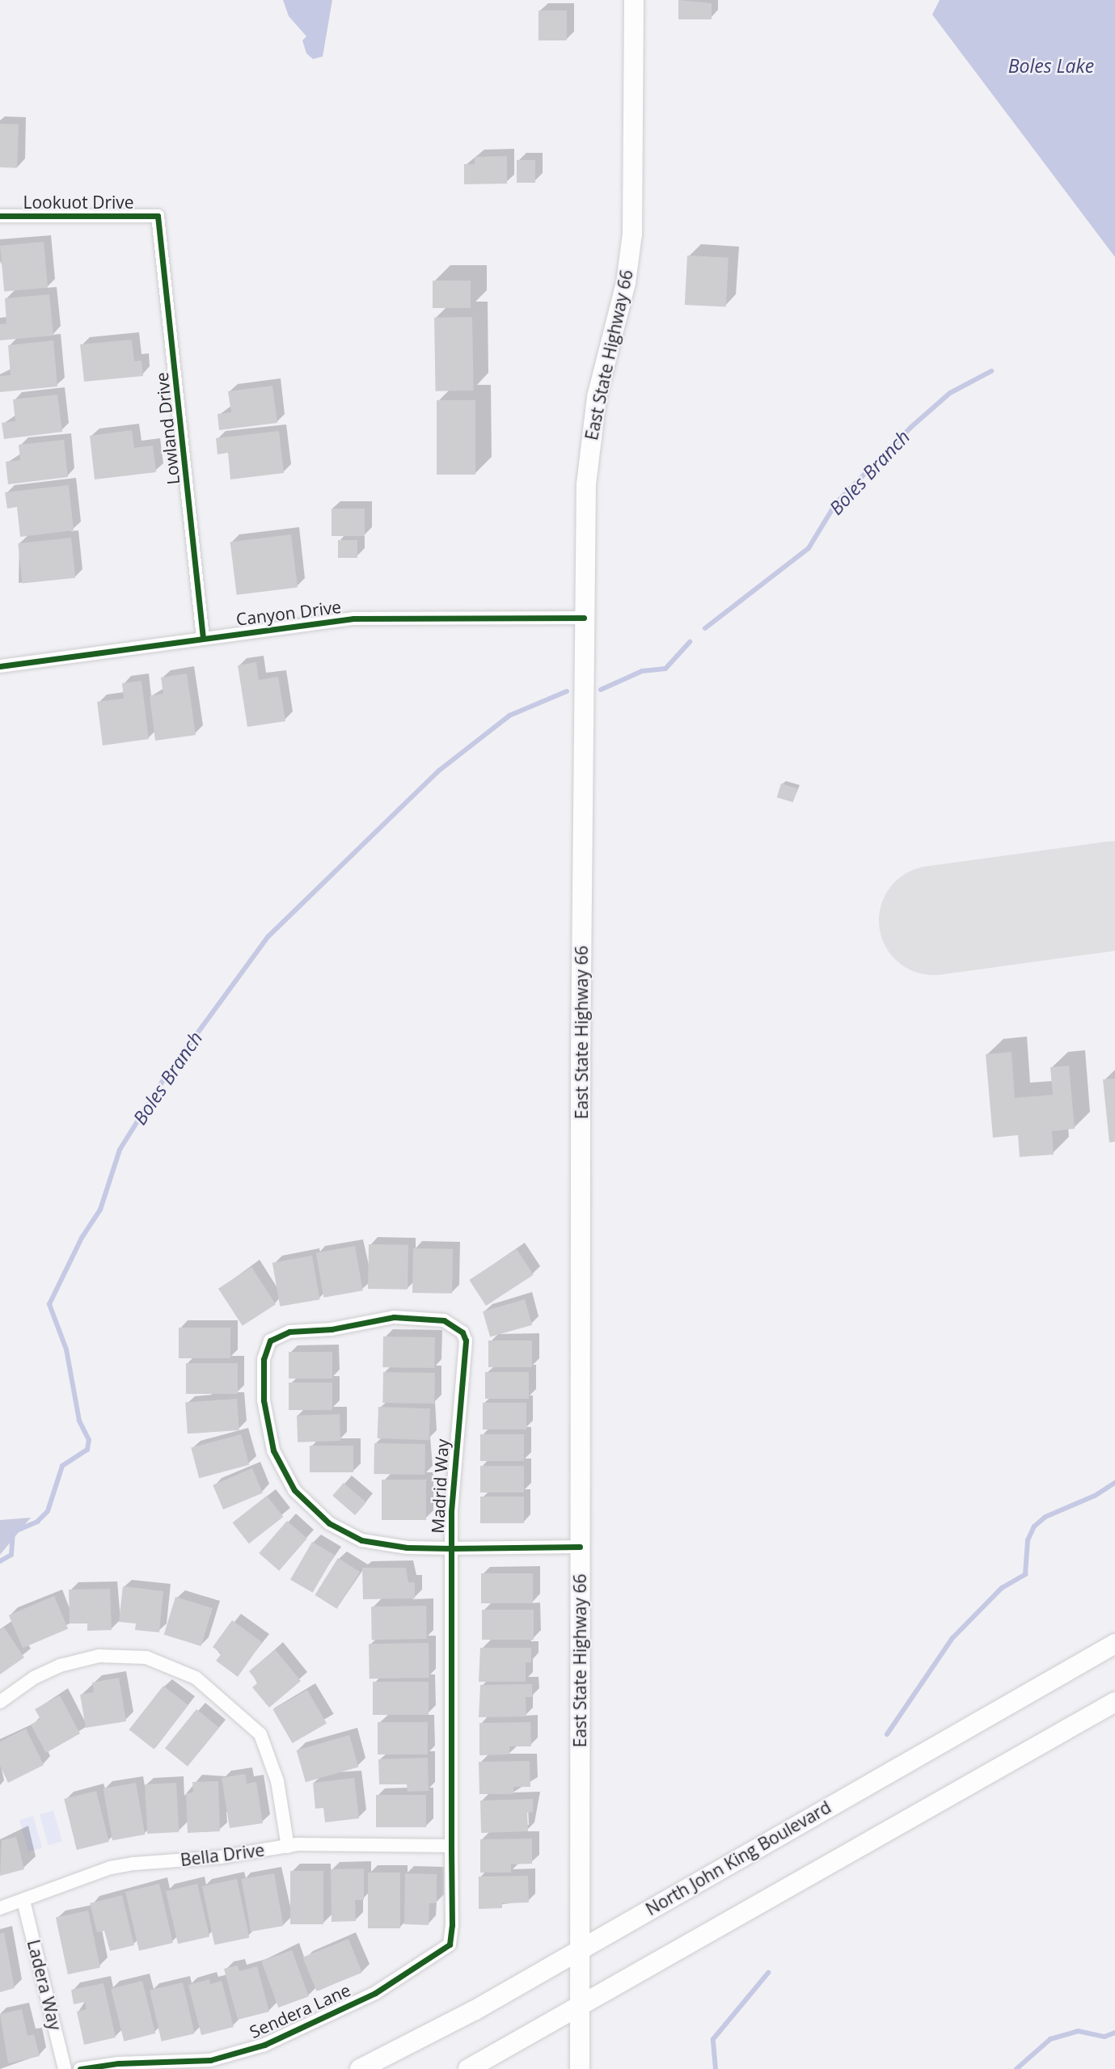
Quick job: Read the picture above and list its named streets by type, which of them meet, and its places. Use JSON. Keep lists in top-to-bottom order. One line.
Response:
{"streets":{"main road":["East State Highway 66","North John King Boulevard"],"street":["Lookuot Drive","Lowland Drive","Canyon Drive","Madrid Way","Bella Drive","Ladera Way","Sendera Lane"]},"crossings":[["Lookuot Drive","Lowland Drive"],["East State Highway 66","Canyon Drive"],["East State Highway 66","North John King Boulevard"],["Lowland Drive","Canyon Drive"],["Madrid Way","Bella Drive"],["Madrid Way","Sendera Lane"],["Bella Drive","Ladera Way"]],"water":["Boles Lake","Boles Branch"]}
